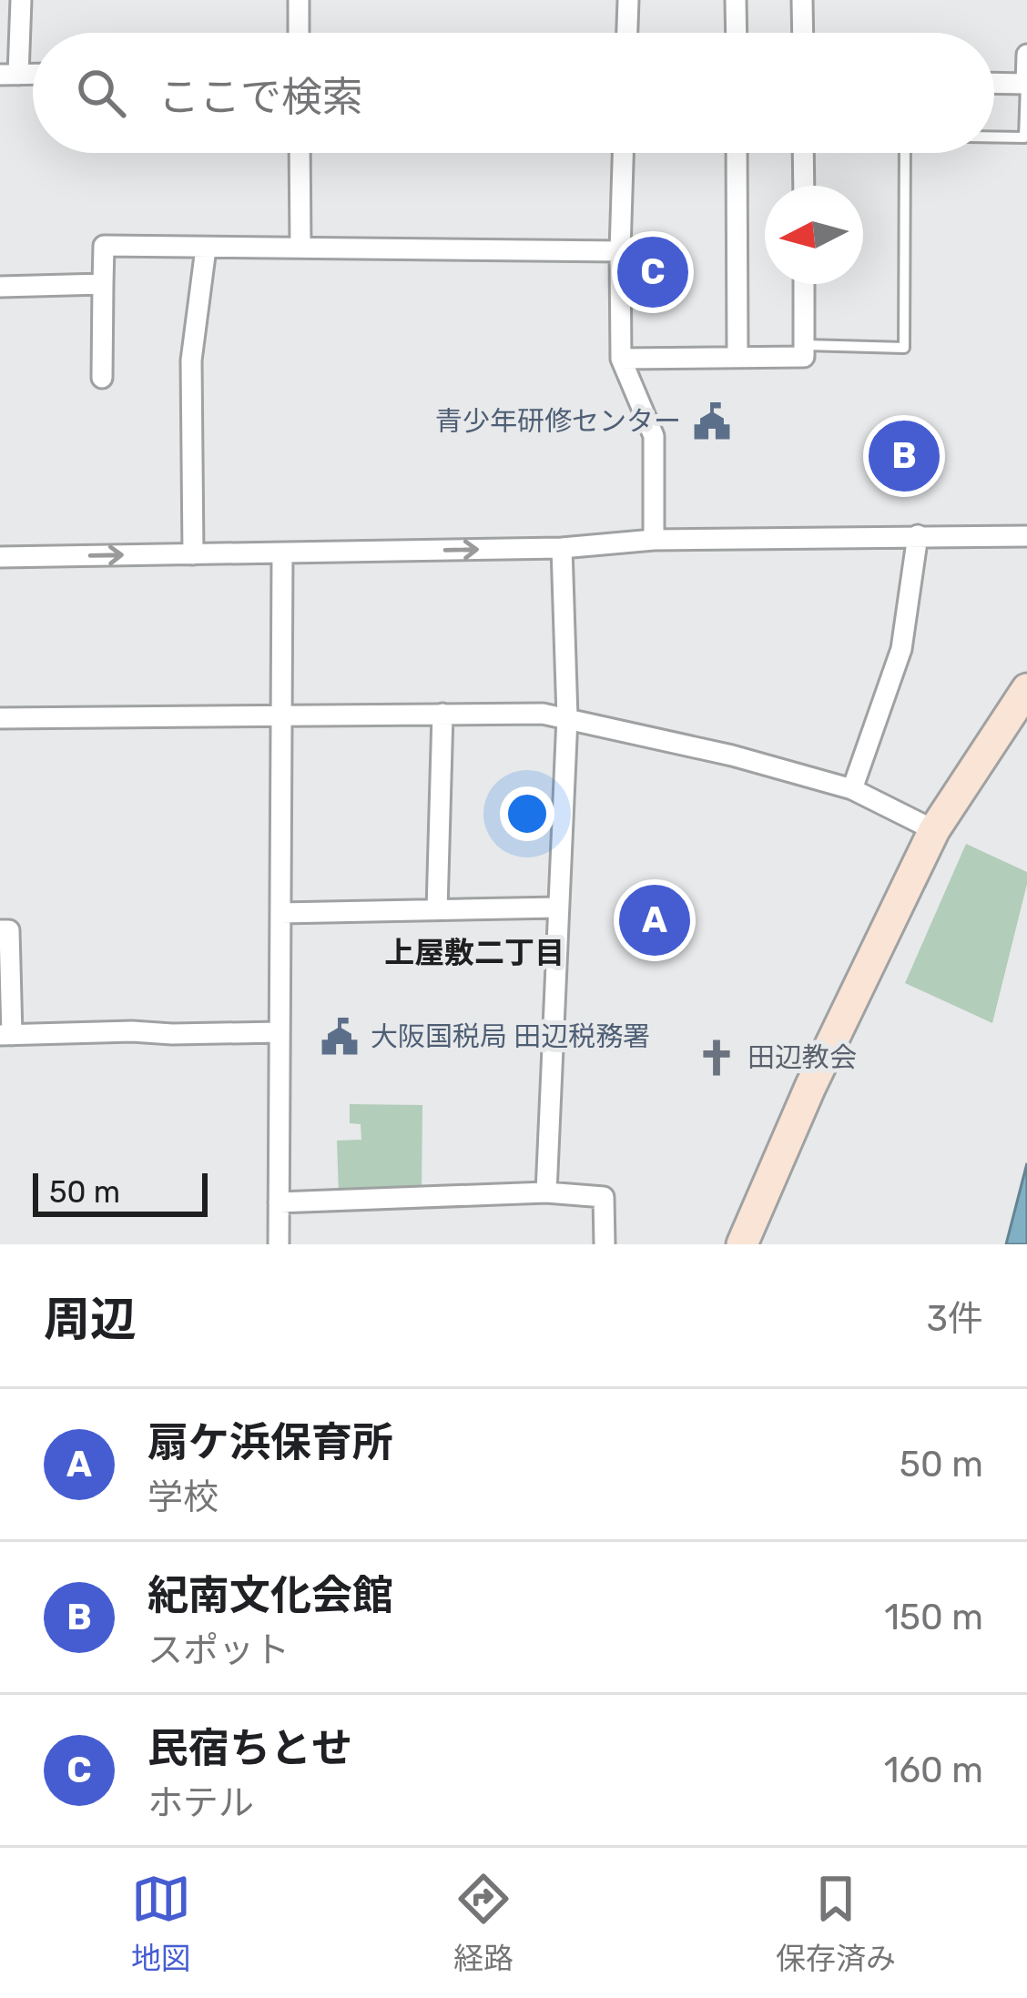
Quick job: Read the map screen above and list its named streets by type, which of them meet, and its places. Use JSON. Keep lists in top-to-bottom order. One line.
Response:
{"districts":["上屋敷二丁目"],"places":{"public building":["青少年研修センター","大阪国税局 田辺税務署"],"church":["田辺教会"]},"scale_bar":"50 m","north":"left","page":{"search":"ここで検索","pins":["C","B","A"],"scale":"50 m","heading":["周辺","3件"],"list":[{"mark":"A","name":"扇ケ浜保育所","note":"学校","value":"50 m"},{"mark":"B","name":"紀南文化会館","note":"スポット","value":"150 m"},{"mark":"C","name":"民宿ちとせ","note":"ホテル","value":"160 m"}],"nav":["地図","経路","保存済み"]}}
